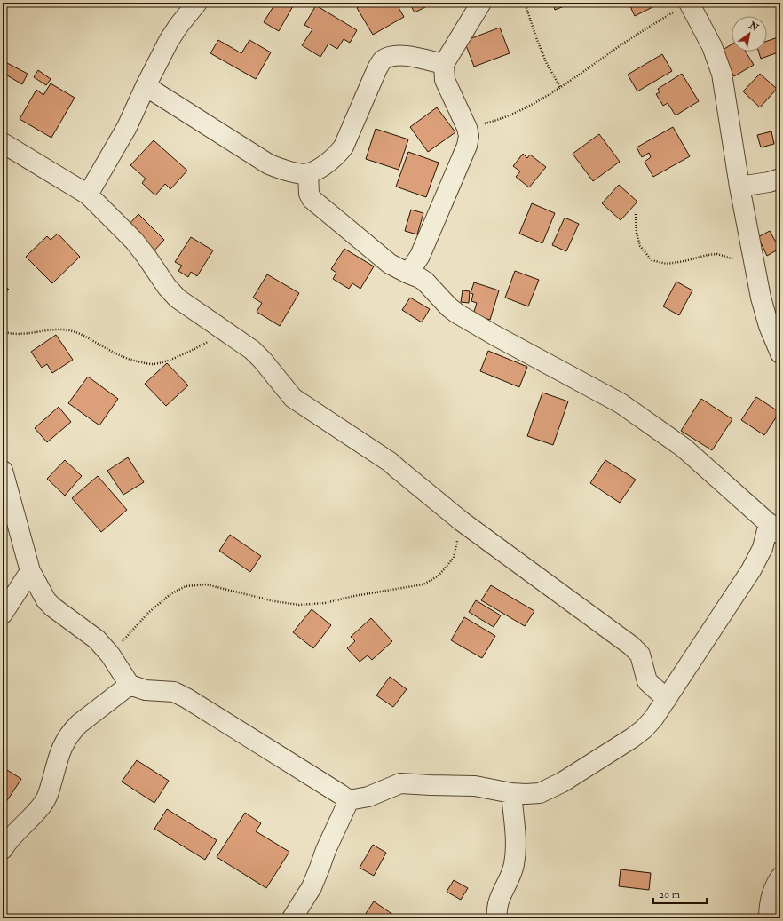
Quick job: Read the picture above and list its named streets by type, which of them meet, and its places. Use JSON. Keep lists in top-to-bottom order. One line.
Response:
{"scale_bar":"20 m","north":"top right"}
